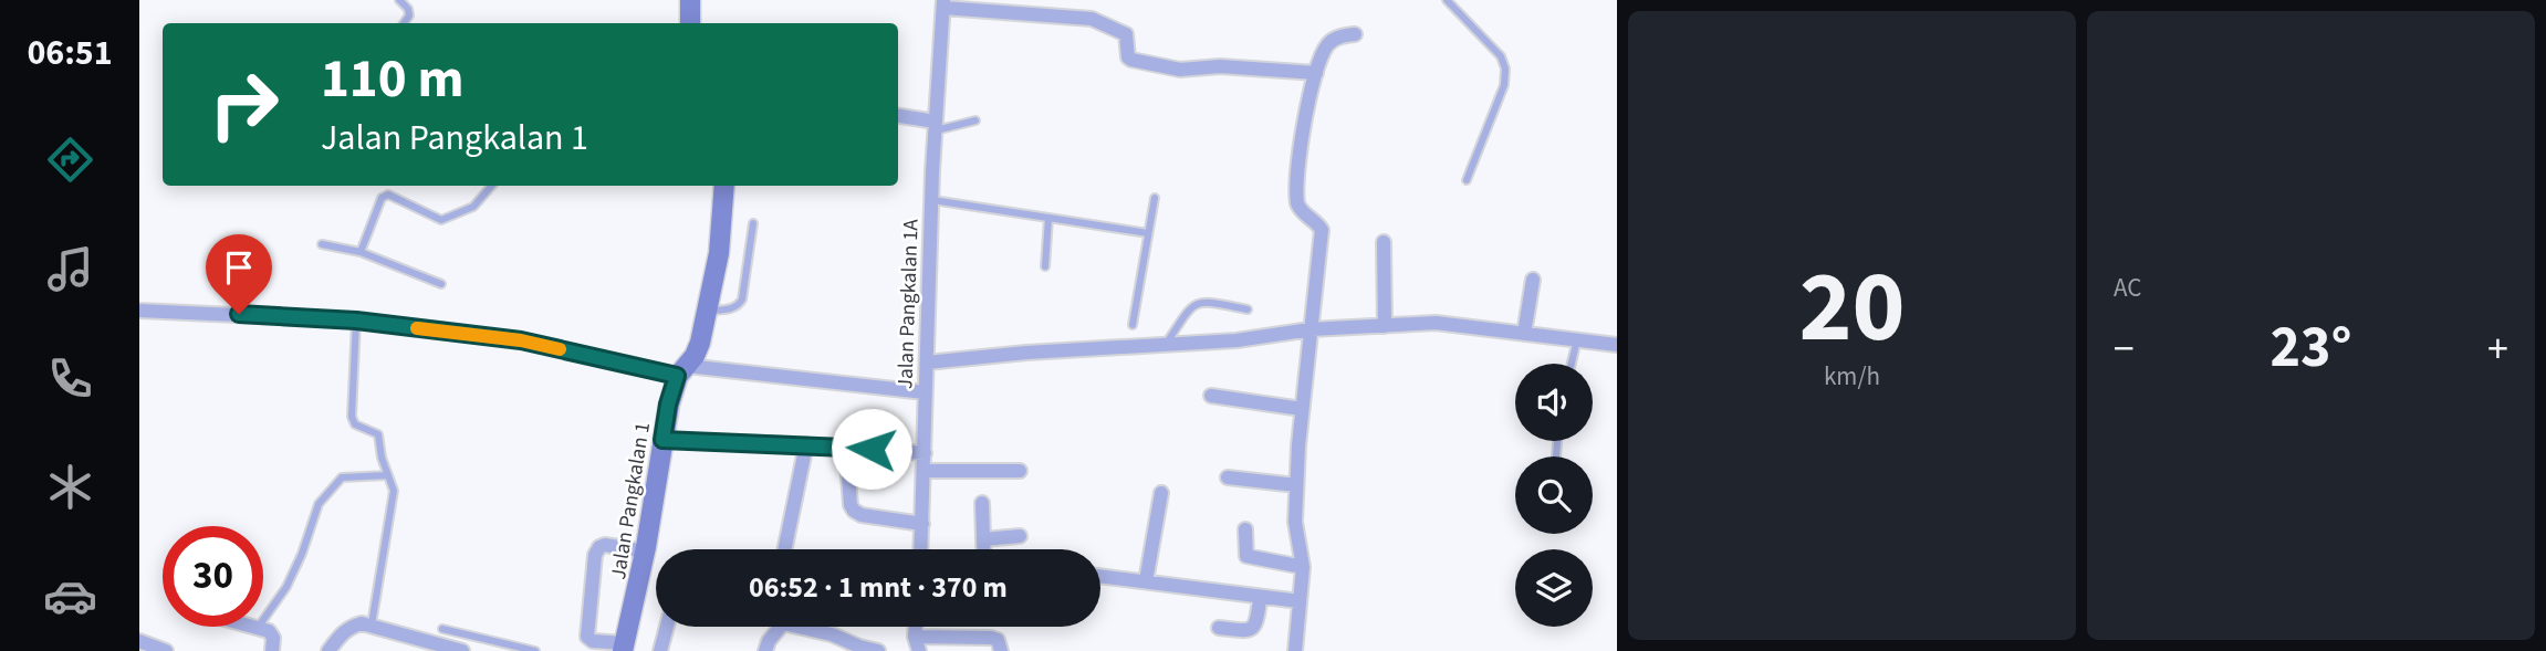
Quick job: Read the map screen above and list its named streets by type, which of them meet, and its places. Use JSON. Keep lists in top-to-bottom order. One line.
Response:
{"streets":{"main road":["Jalan Pangkalan 1"],"street":["Jalan Pangkalan 1A"]},"page":{"tabs":"06:51","tile":[["20","km/h"],"AC"],"turn":["110 m","Jalan Pangkalan 1"],"heat":["−","23°","+"],"limit":"30","trip":"06:52 · 1 mnt · 370 m"}}
